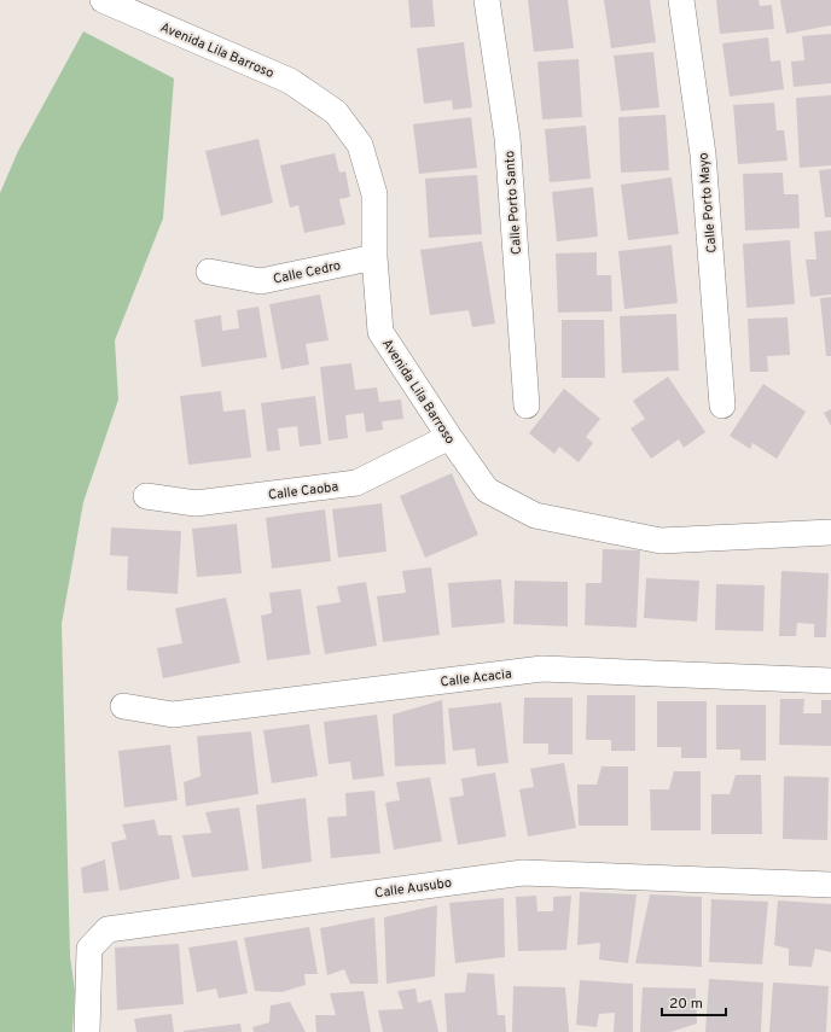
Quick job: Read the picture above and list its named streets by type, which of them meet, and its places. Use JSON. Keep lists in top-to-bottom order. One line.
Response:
{"streets":{"street":["Avenida Lila Barroso","Calle Porto Santo","Calle Porto Mayo","Calle Cedro","Calle Caoba","Calle Acacia","Calle Ausubo"]},"crossings":[["Avenida Lila Barroso","Calle Cedro"],["Avenida Lila Barroso","Calle Caoba"]],"scale_bar":"20 m"}
